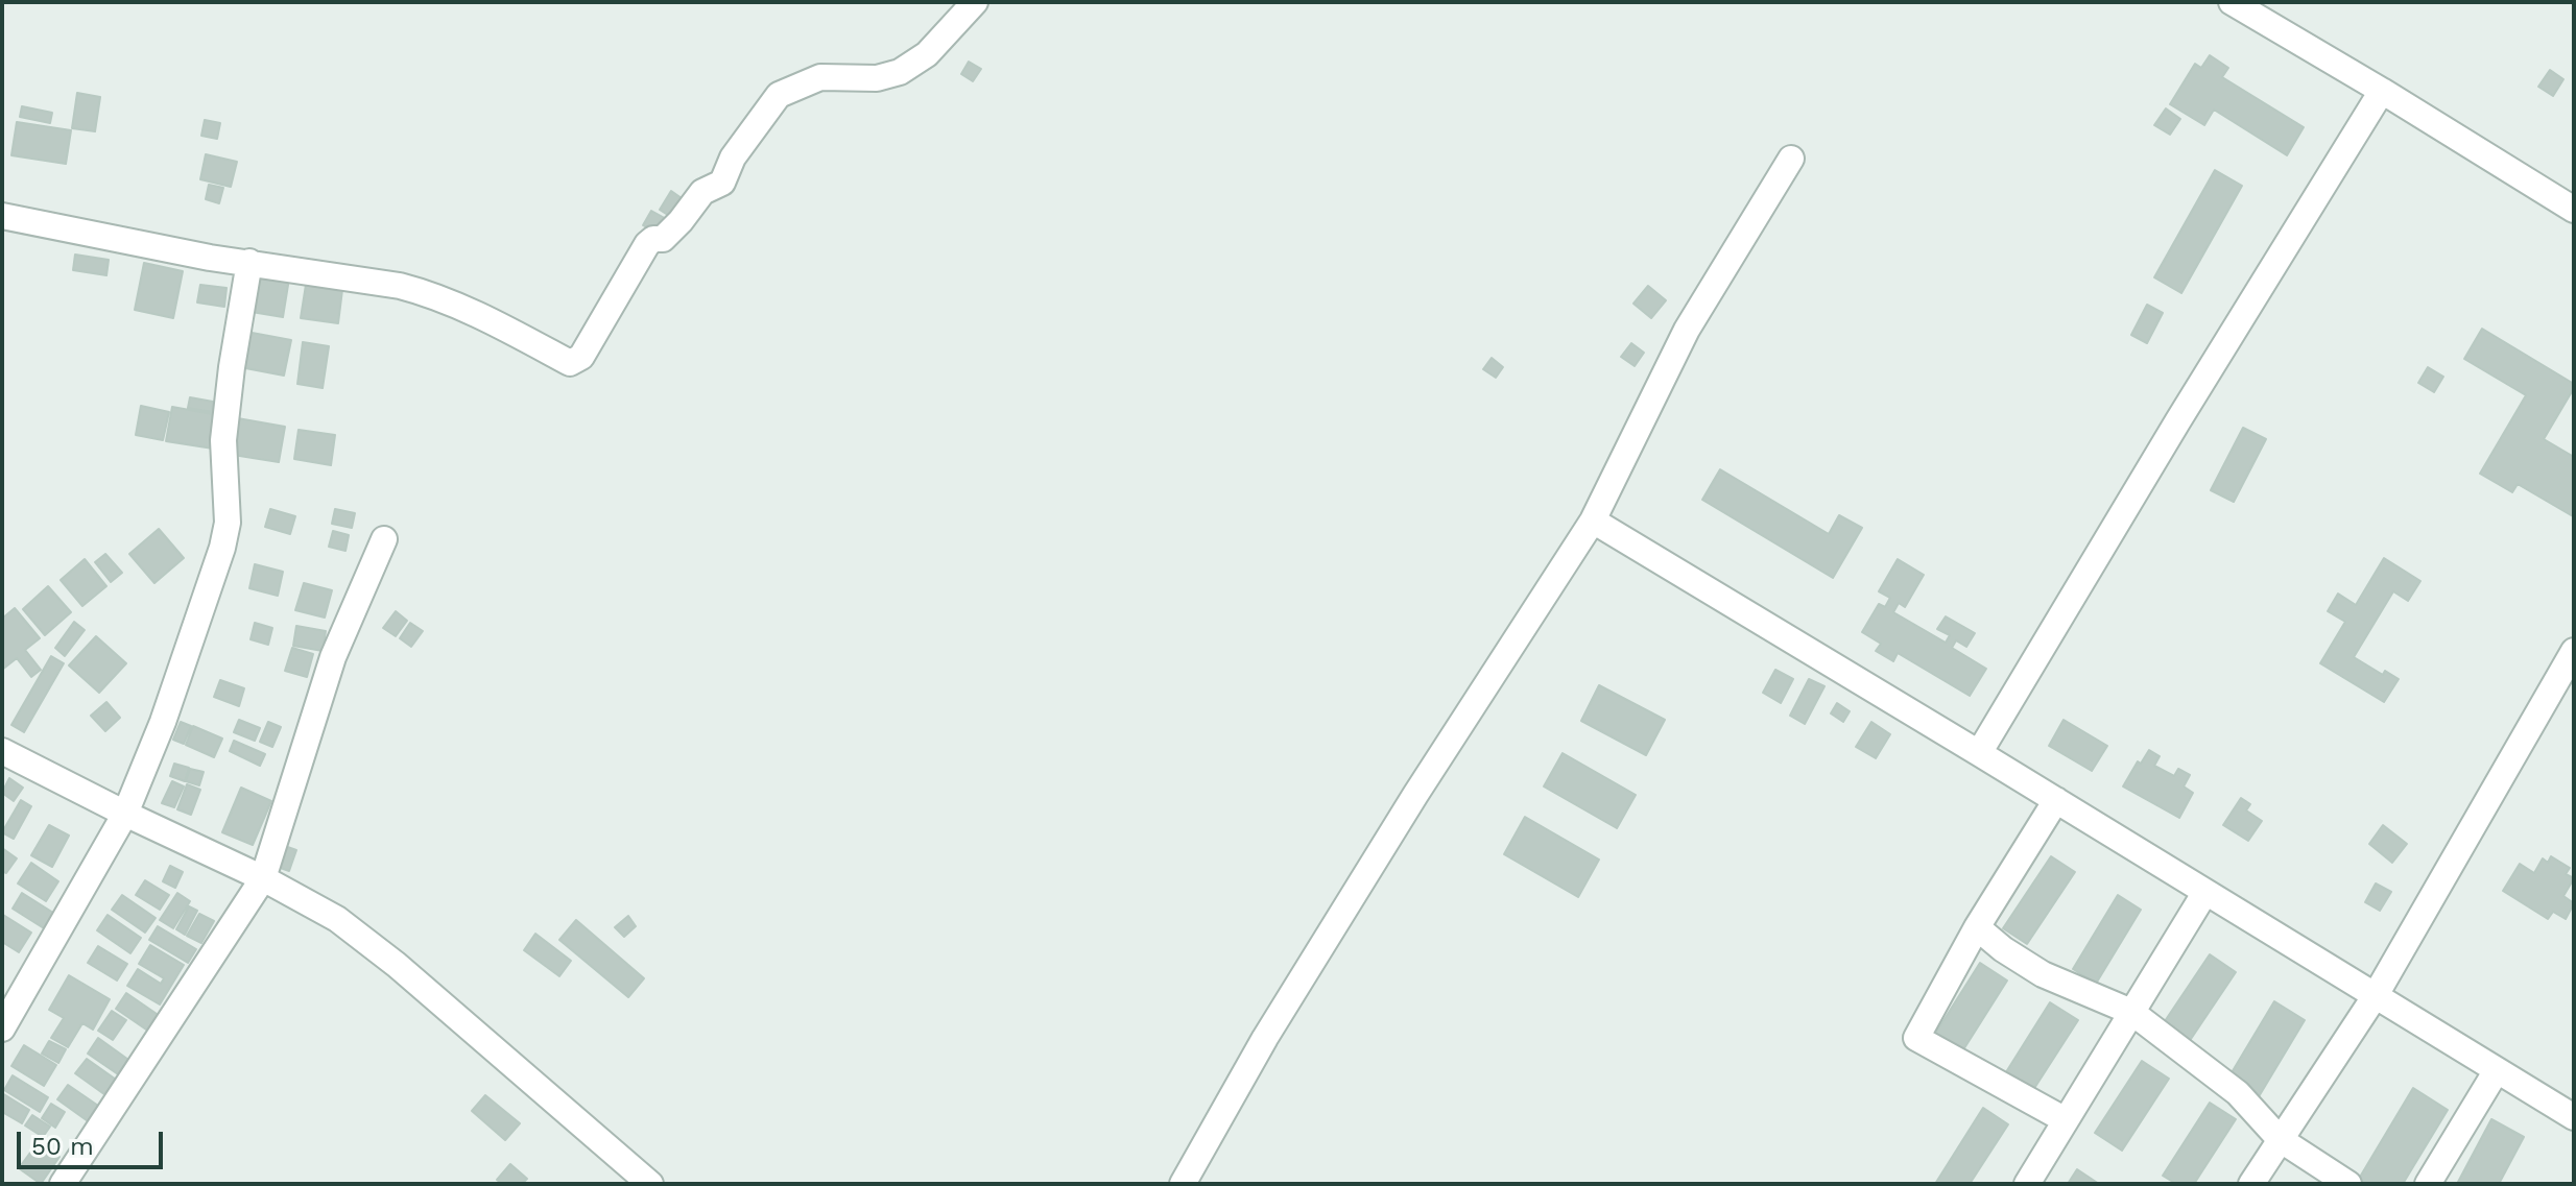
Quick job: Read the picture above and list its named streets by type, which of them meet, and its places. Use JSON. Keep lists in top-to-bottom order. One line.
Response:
{"scale_bar":"50 m"}
